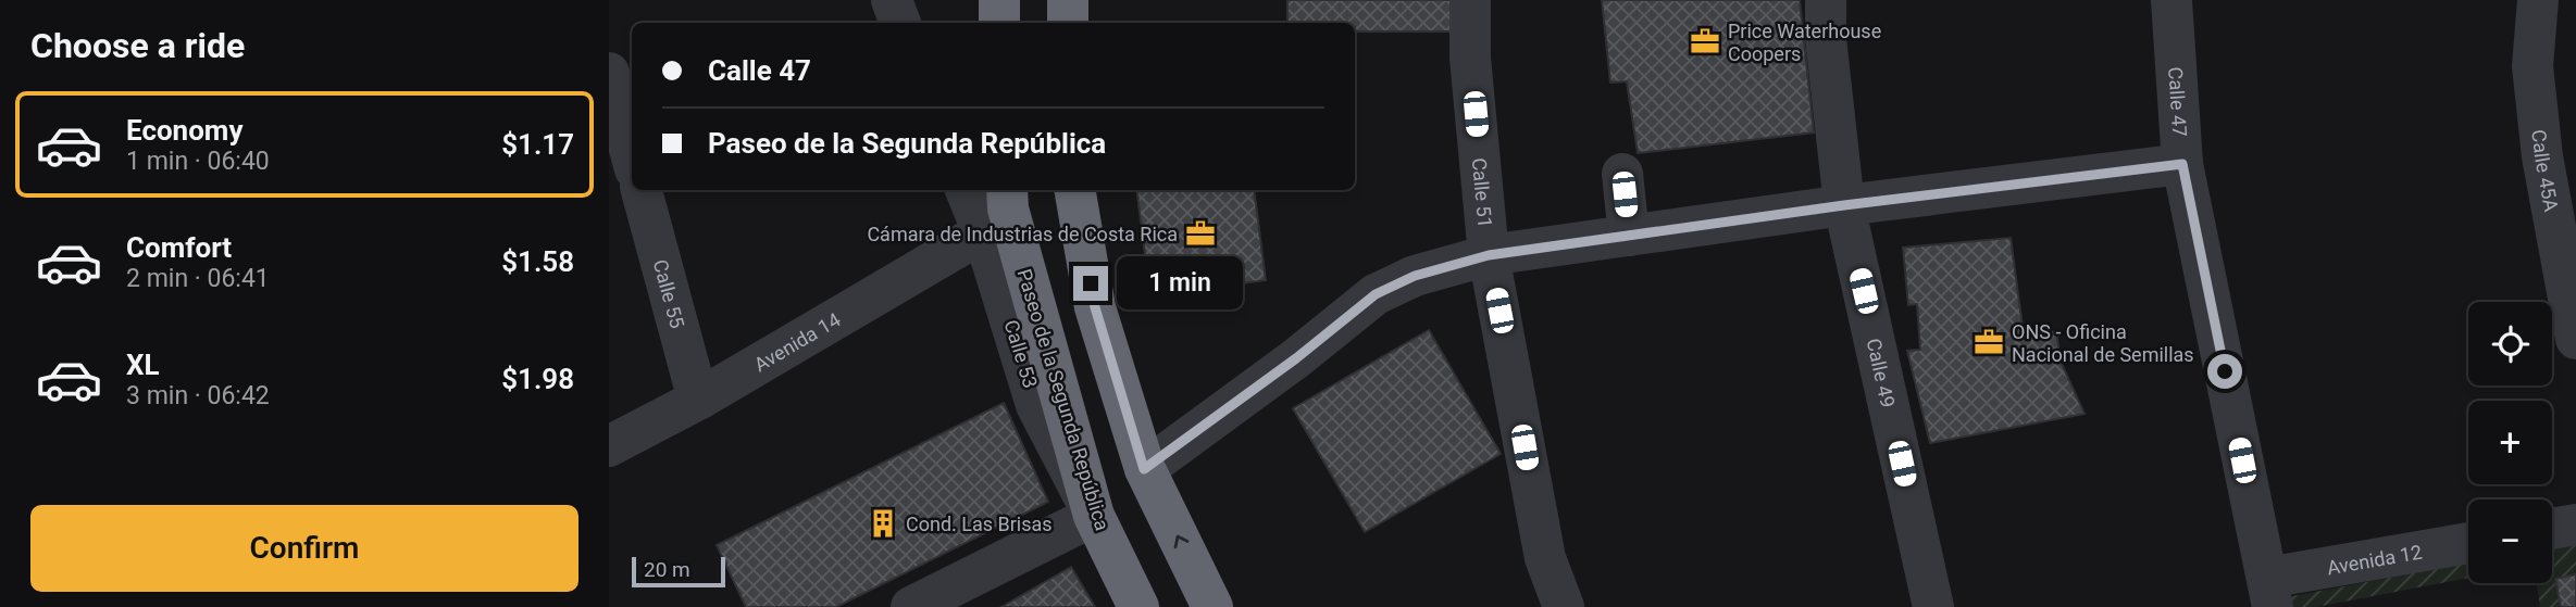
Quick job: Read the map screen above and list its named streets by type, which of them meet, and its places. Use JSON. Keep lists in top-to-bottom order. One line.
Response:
{"streets":{"highway":["Paseo de la Segunda República"],"street":["Calle 47","Calle 45A","Calle 51","Calle 55","Avenida 14","Calle 53","Calle 49","Avenida 12"]},"crossings":[["Calle 47","Avenida 12"],["Calle 55","Avenida 14"],["Avenida 14","Calle 53"],["Calle 53","Paseo de la Segunda República"]],"places":{"office":["Price Waterhouse Coopers","Cámara de Industrias de Costa Rica","ONS - Oficina Nacional de Semillas"],"building":["Cond. Las Brisas"]},"scale_bar":"20 m","page":{"heading":"Choose a ride","banner":["Calle 47","Paseo de la Segunda República"],"list":[{"name":"Economy","note":"1 min · 06:40","value":"$1.17"},{"name":"Comfort","note":"2 min · 06:41","value":"$1.58"},{"name":"XL","note":"3 min · 06:42","value":"$1.98"}],"bubble":"1 min","map_buttons":["+","−"],"buttons":"Confirm","scale":"20 m"}}
